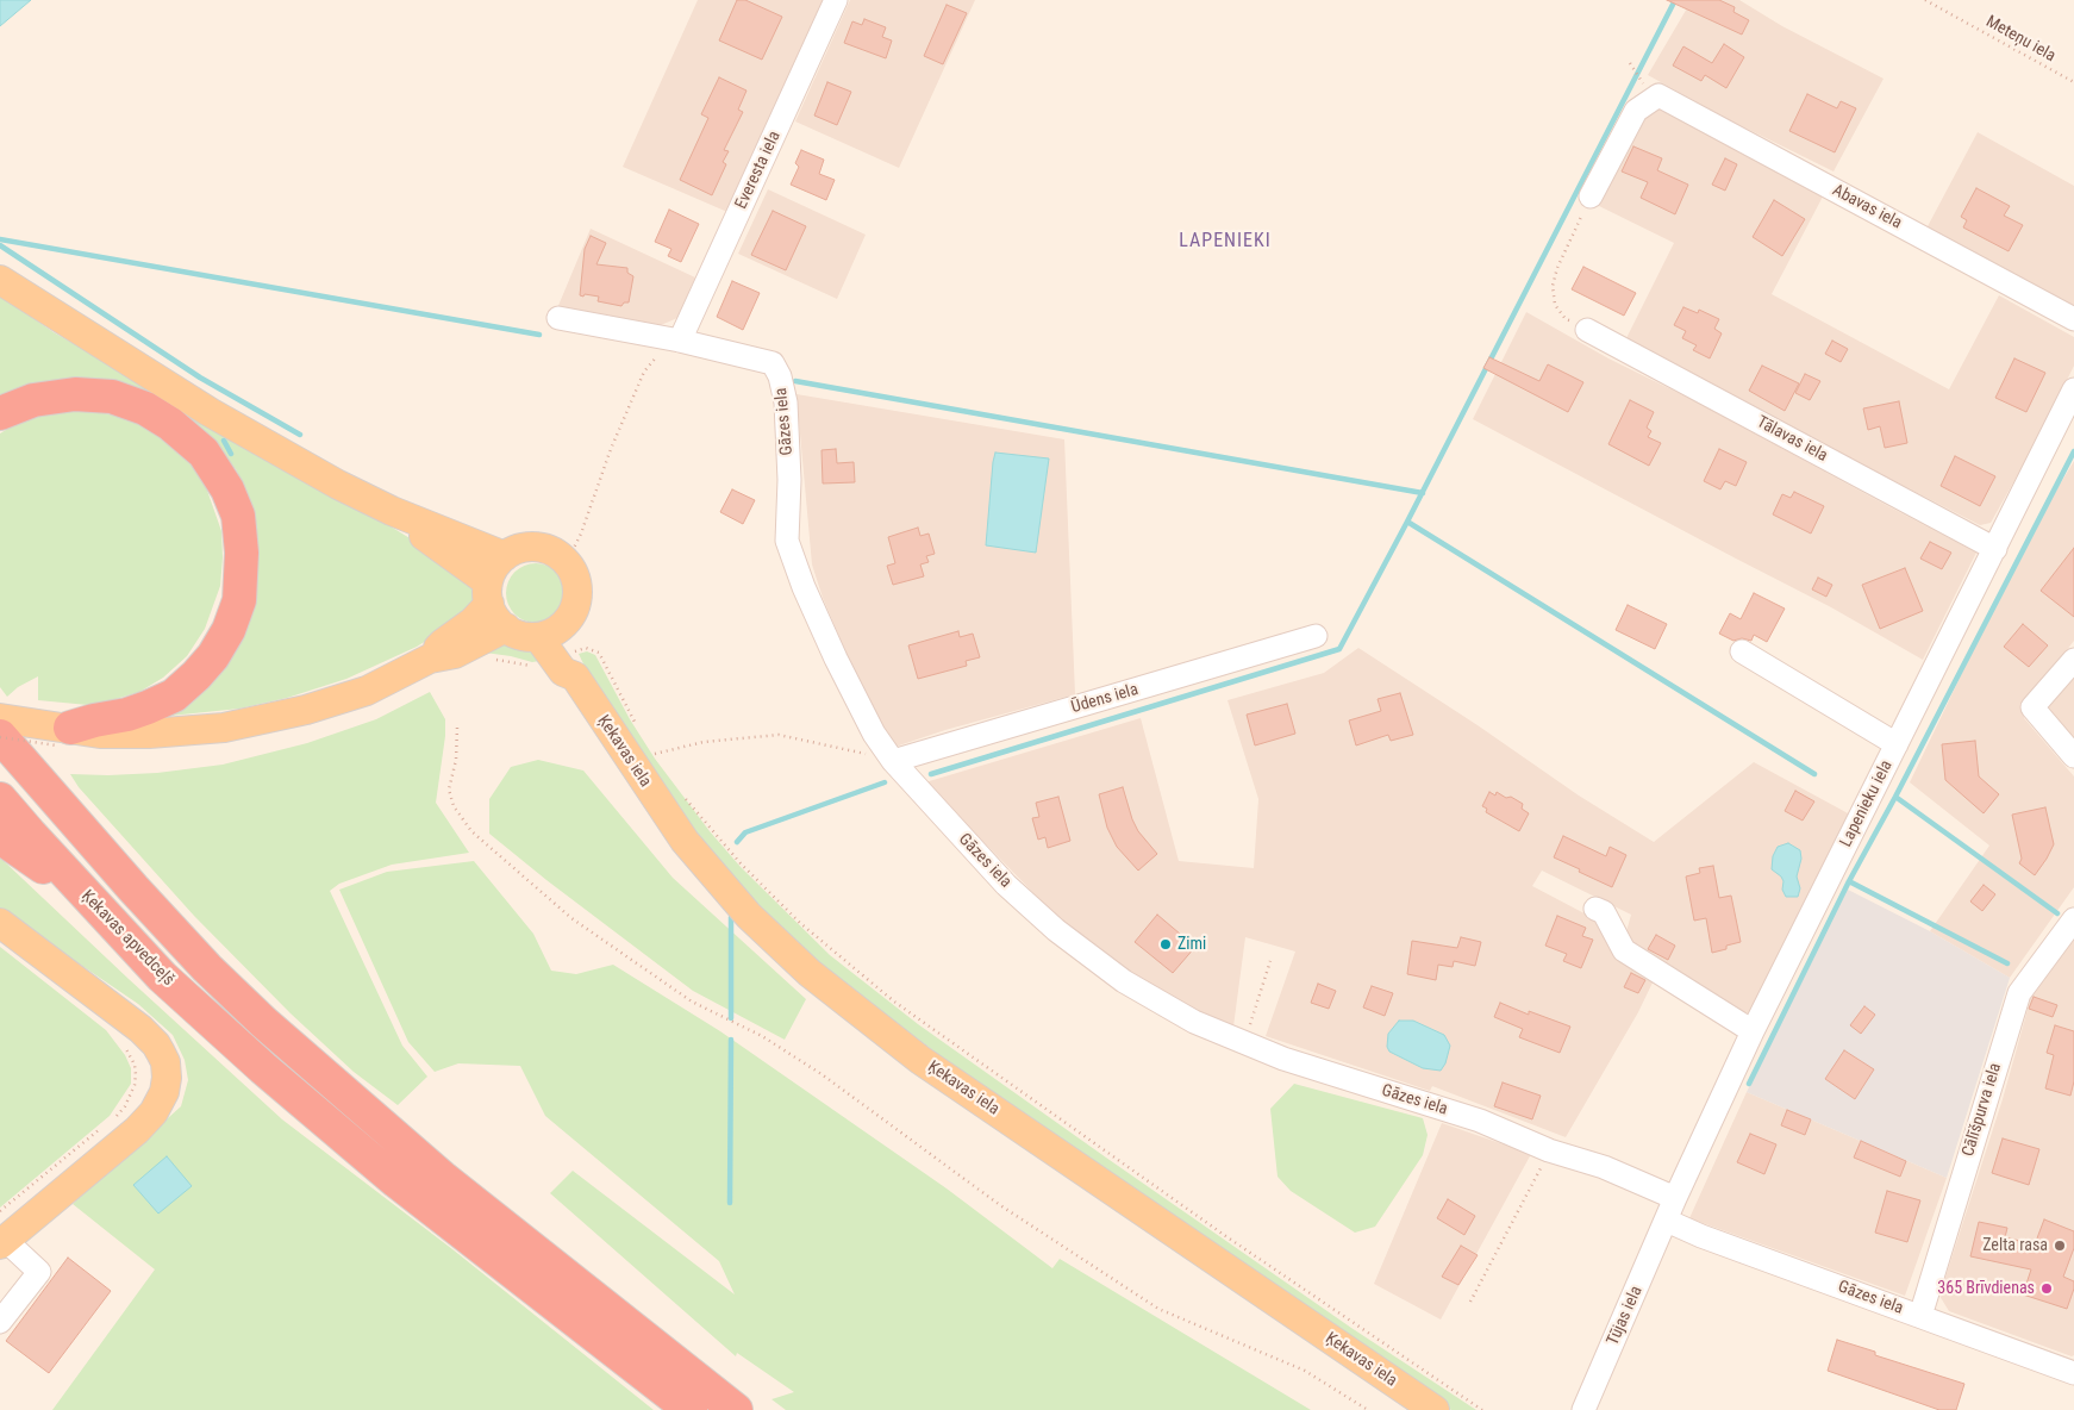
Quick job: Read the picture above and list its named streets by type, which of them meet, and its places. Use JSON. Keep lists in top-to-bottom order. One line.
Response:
{"streets":{"highway":["Ķekavas apvedceļš"],"main road":["Ķekavas iela"],"street":["Everesta iela","Abavas iela","Gāzes iela","Tālavas iela","Ūdens iela","Lapenieku iela","Cālīšpurva iela","Tūjas iela"],"path":["Meteņu iela"]},"crossings":[["Everesta iela","Gāzes iela"],["Gāzes iela","Ūdens iela"],["Gāzes iela","Lapenieku iela"],["Gāzes iela","Cālīšpurva iela"],["Gāzes iela","Tūjas iela"],["Tālavas iela","Lapenieku iela"],["Lapenieku iela","Tūjas iela"]],"districts":["LAPENIEKI"],"places":["Zimi","Zelta rasa","365 Brīvdienas"]}
